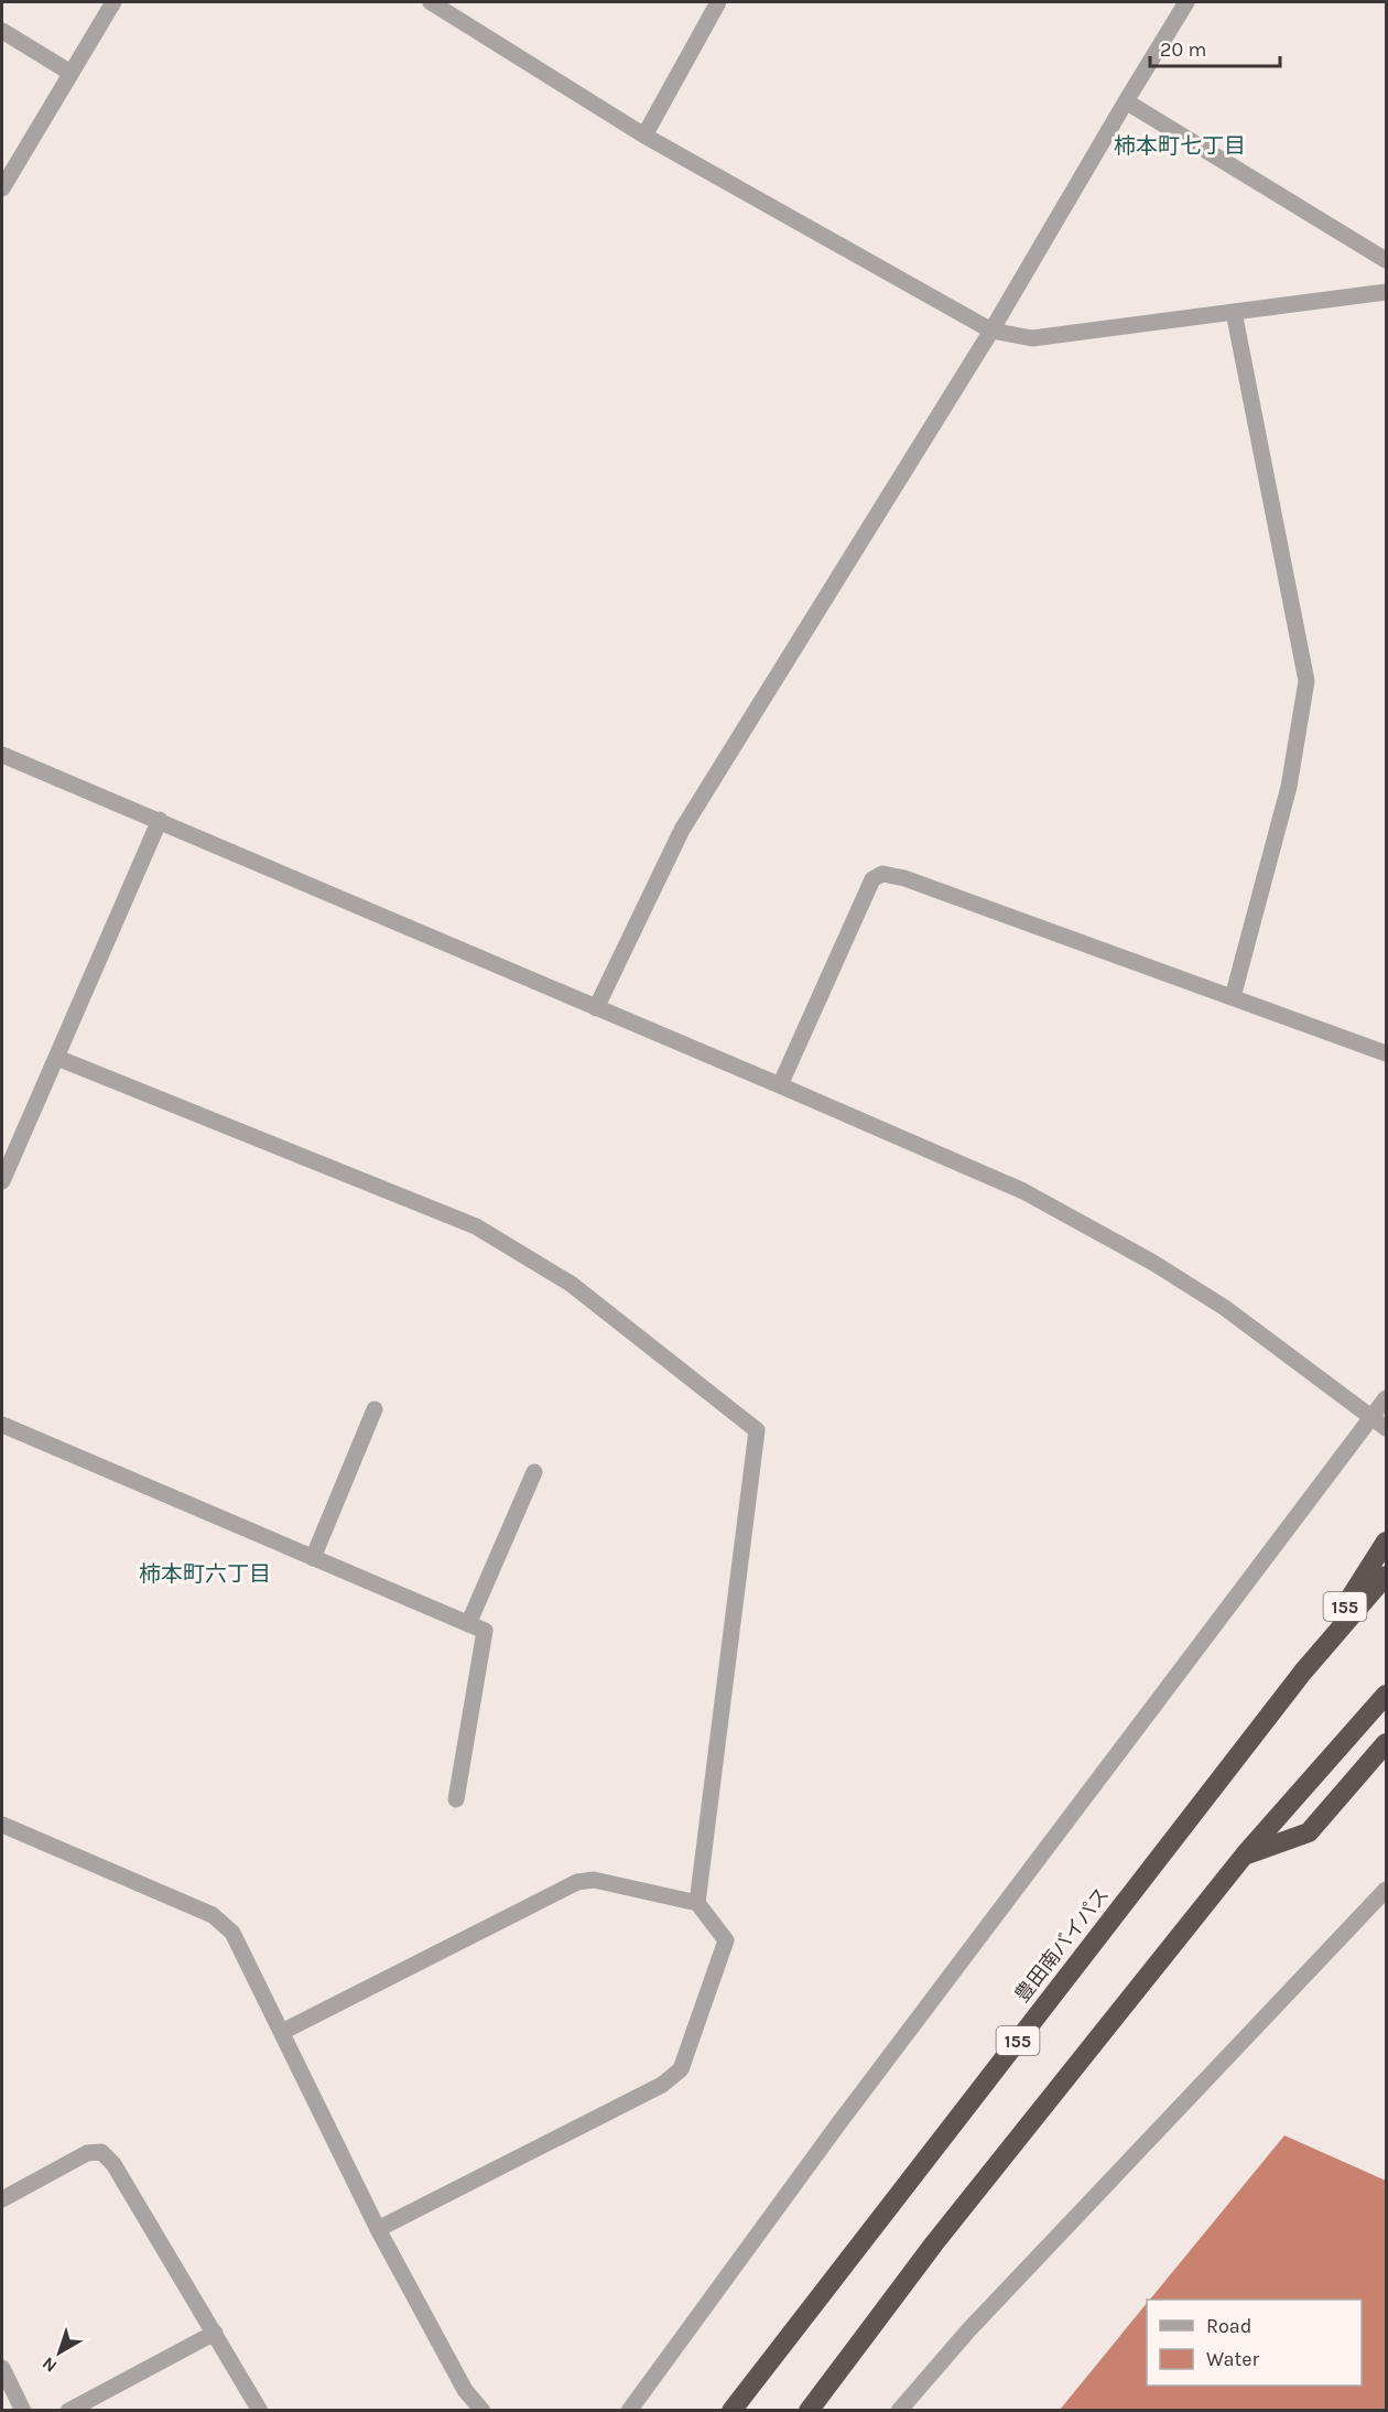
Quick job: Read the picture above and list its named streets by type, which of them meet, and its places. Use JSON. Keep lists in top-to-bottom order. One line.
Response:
{"streets":{"highway":["155","豊田南バイパス"]},"crossings":[["155","豊田南バイパス"]],"districts":["柿本町七丁目","柿本町六丁目"],"legend":["Road","Water"],"scale_bar":"20 m","north":"bottom left"}
